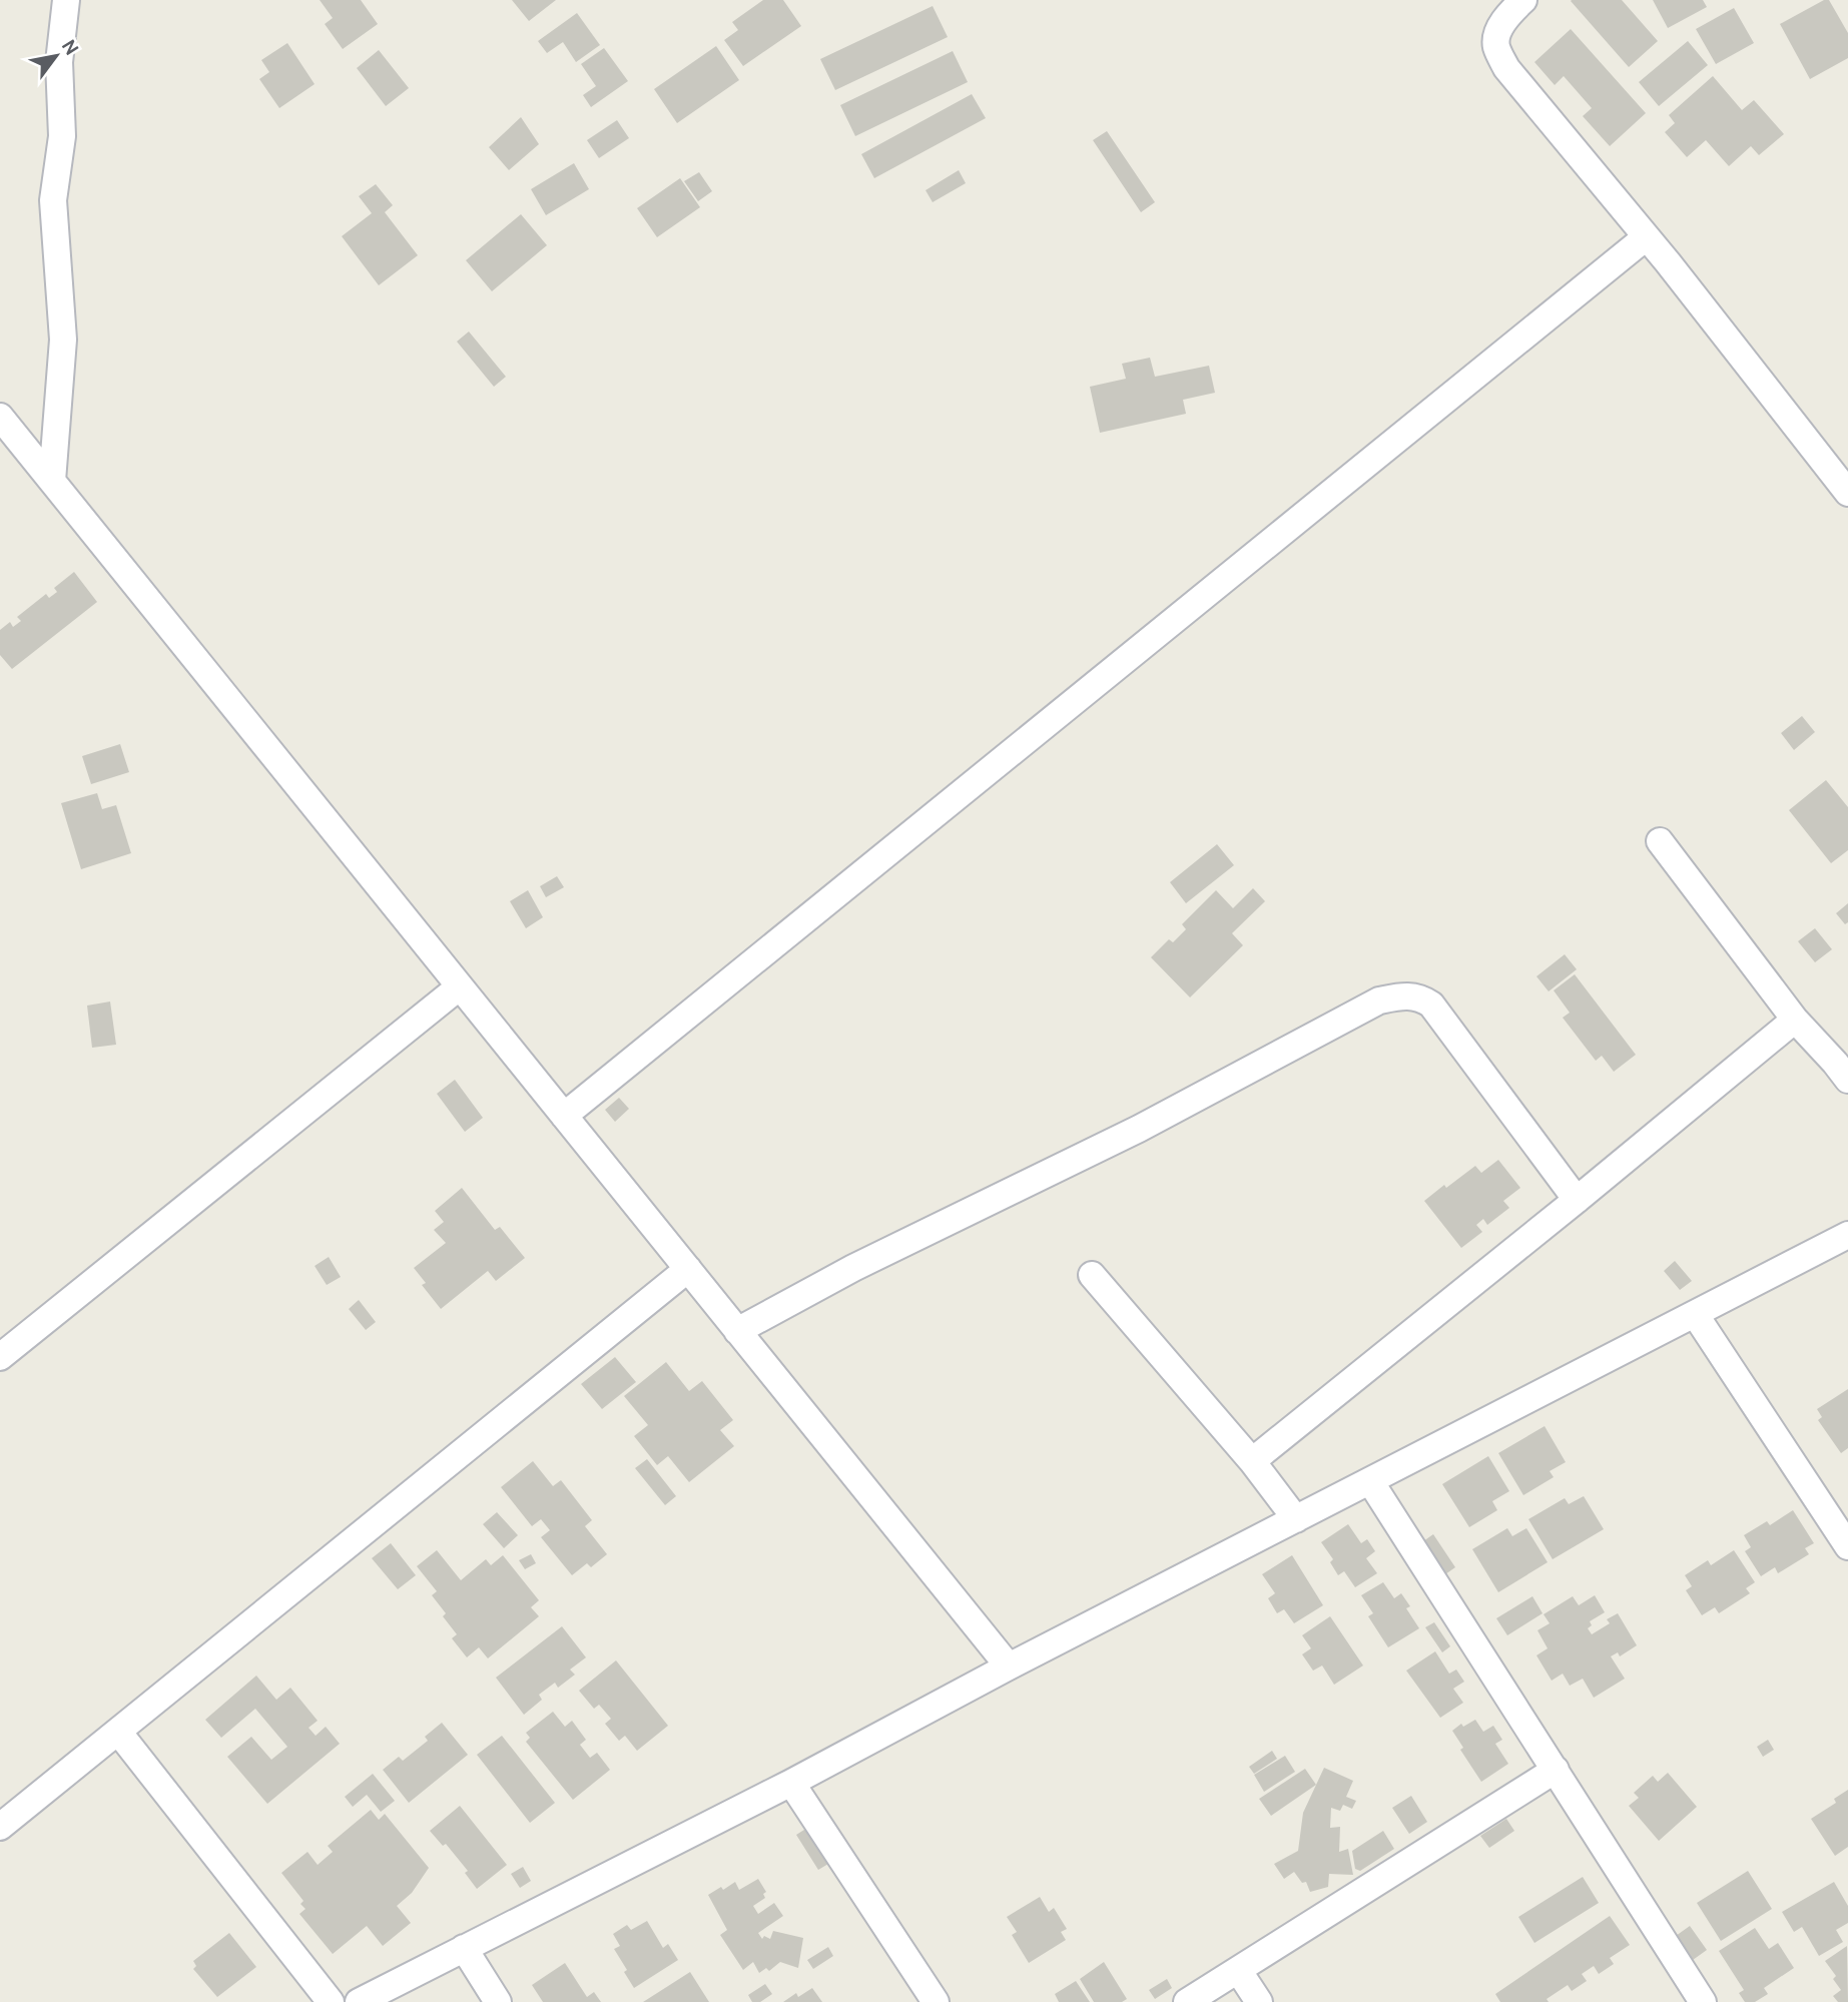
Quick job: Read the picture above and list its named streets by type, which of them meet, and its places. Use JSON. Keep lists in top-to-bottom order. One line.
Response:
{"north":"top right"}
